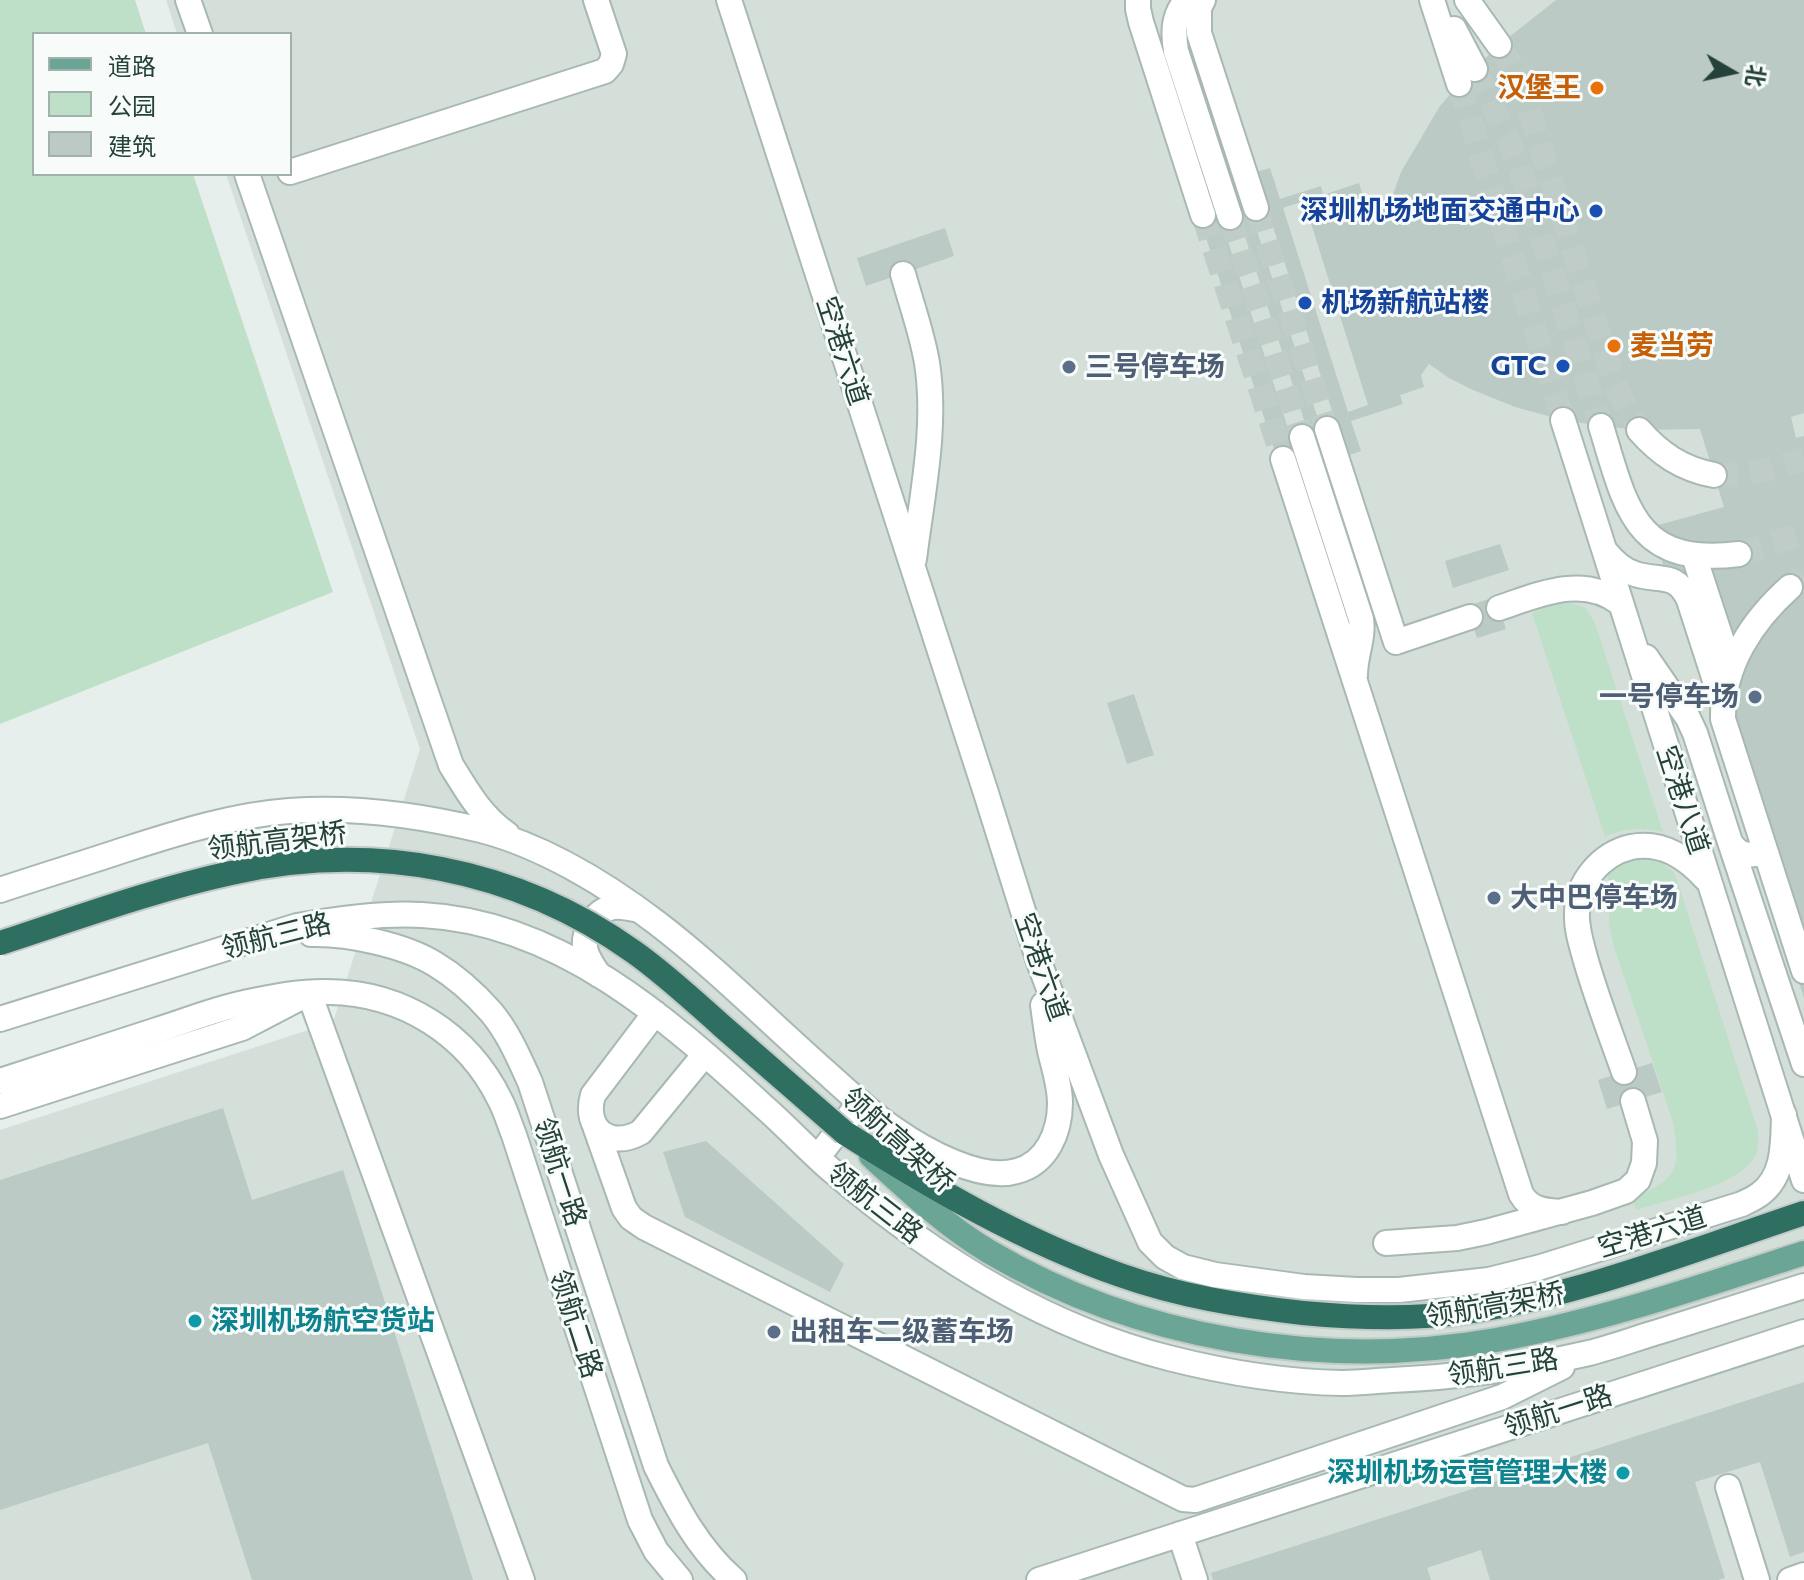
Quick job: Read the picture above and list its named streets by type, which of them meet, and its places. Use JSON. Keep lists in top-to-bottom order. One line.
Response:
{"streets":{"highway":["领航高架桥"],"street":["空港六道","空港八道","领航三路","领航一路","领航二路"]},"crossings":[["空港六道","空港八道"],["领航三路","领航一路"]],"places":["汉堡王","深圳机场地面交通中心","机场新航站楼","麦当劳","GTC","三号停车场","一号停车场","大中巴停车场","深圳机场航空货站","出租车二级蓄车场","深圳机场运营管理大楼"],"legend":["道路","公园","建筑"],"north":"right"}
